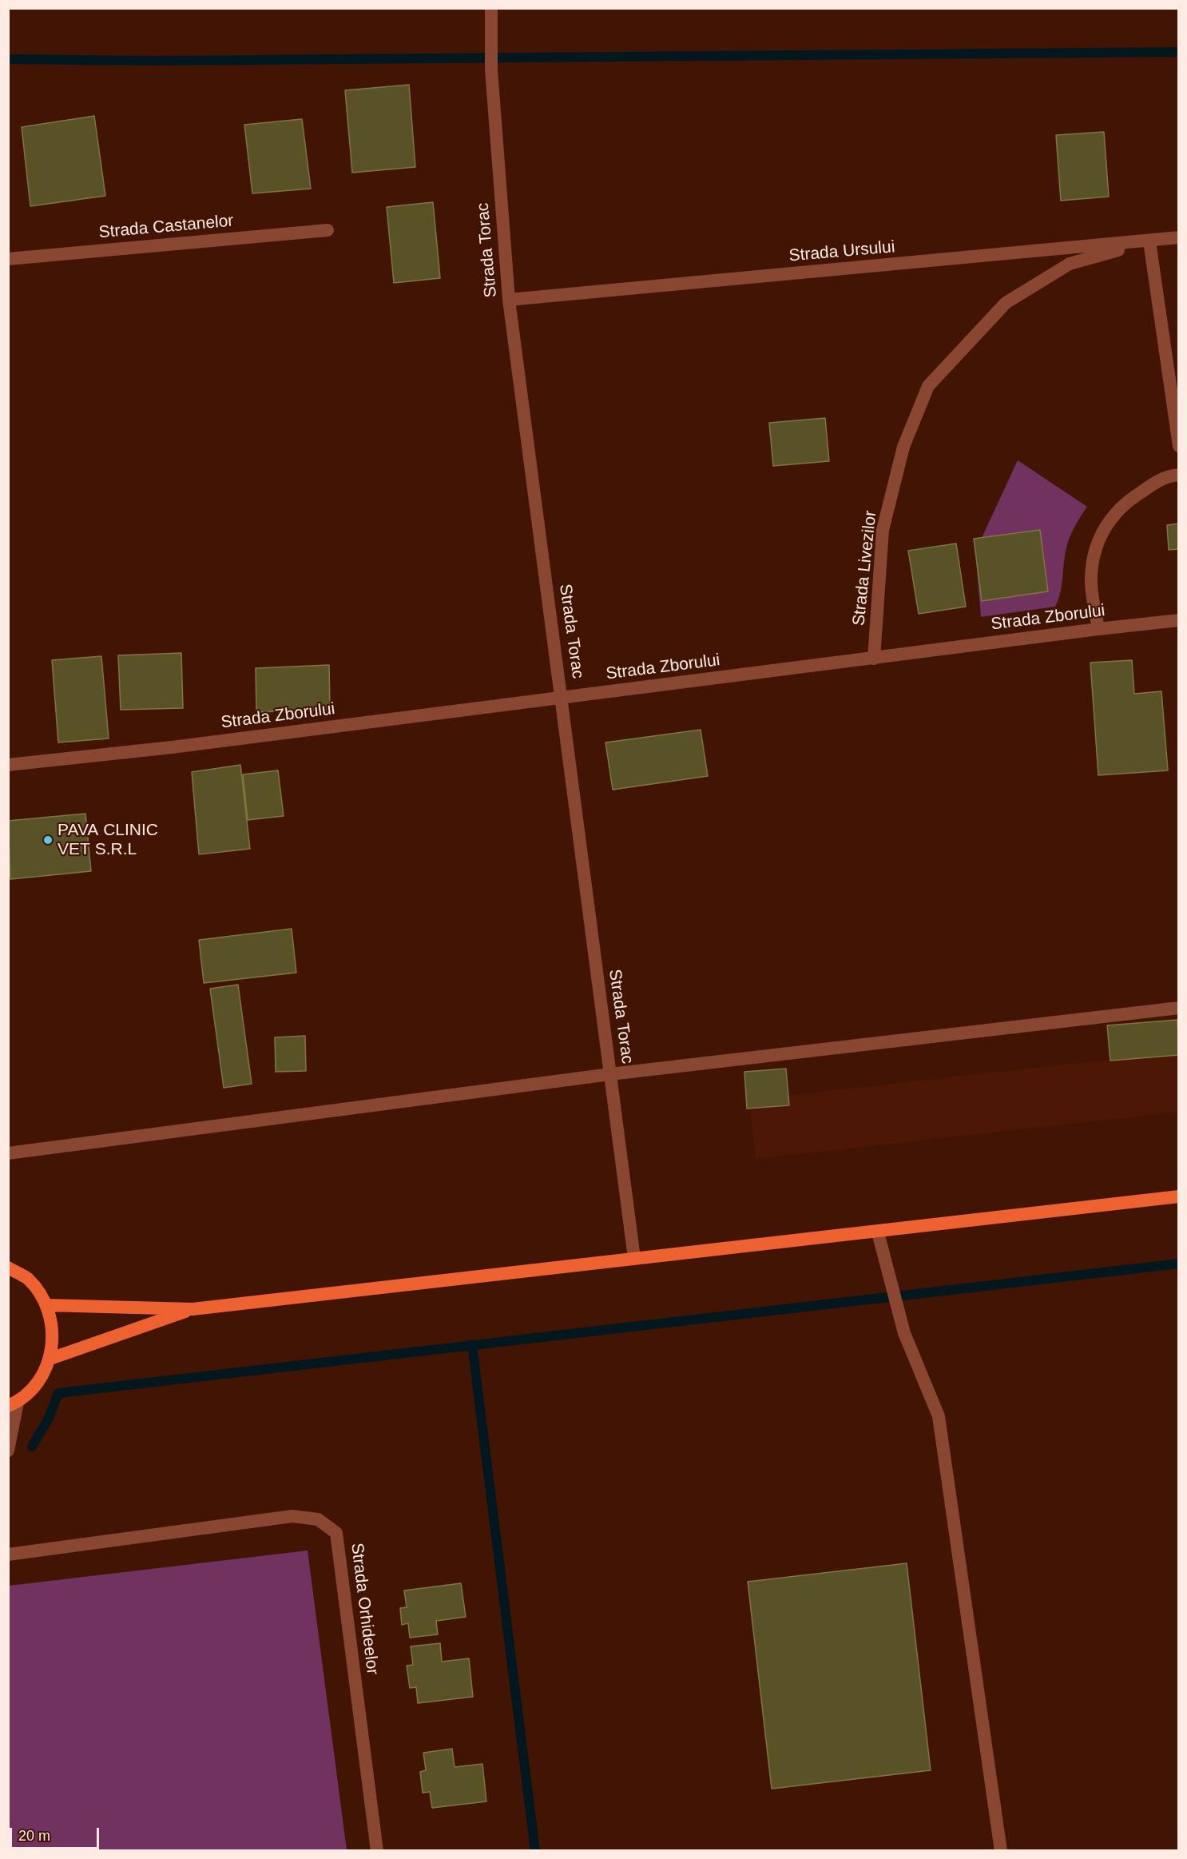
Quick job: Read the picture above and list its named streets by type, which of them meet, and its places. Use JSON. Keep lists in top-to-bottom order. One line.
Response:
{"streets":{"street":["Strada Castanelor","Strada Torac","Strada Ursului","Strada Livezilor","Strada Zborului","Strada Orhideelor"]},"crossings":[["Strada Torac","Strada Ursului"],["Strada Torac","Strada Zborului"],["Strada Ursului","Strada Livezilor"],["Strada Livezilor","Strada Zborului"]],"places":["PAVA CLINIC VET S.R.L"],"scale_bar":"20 m"}
